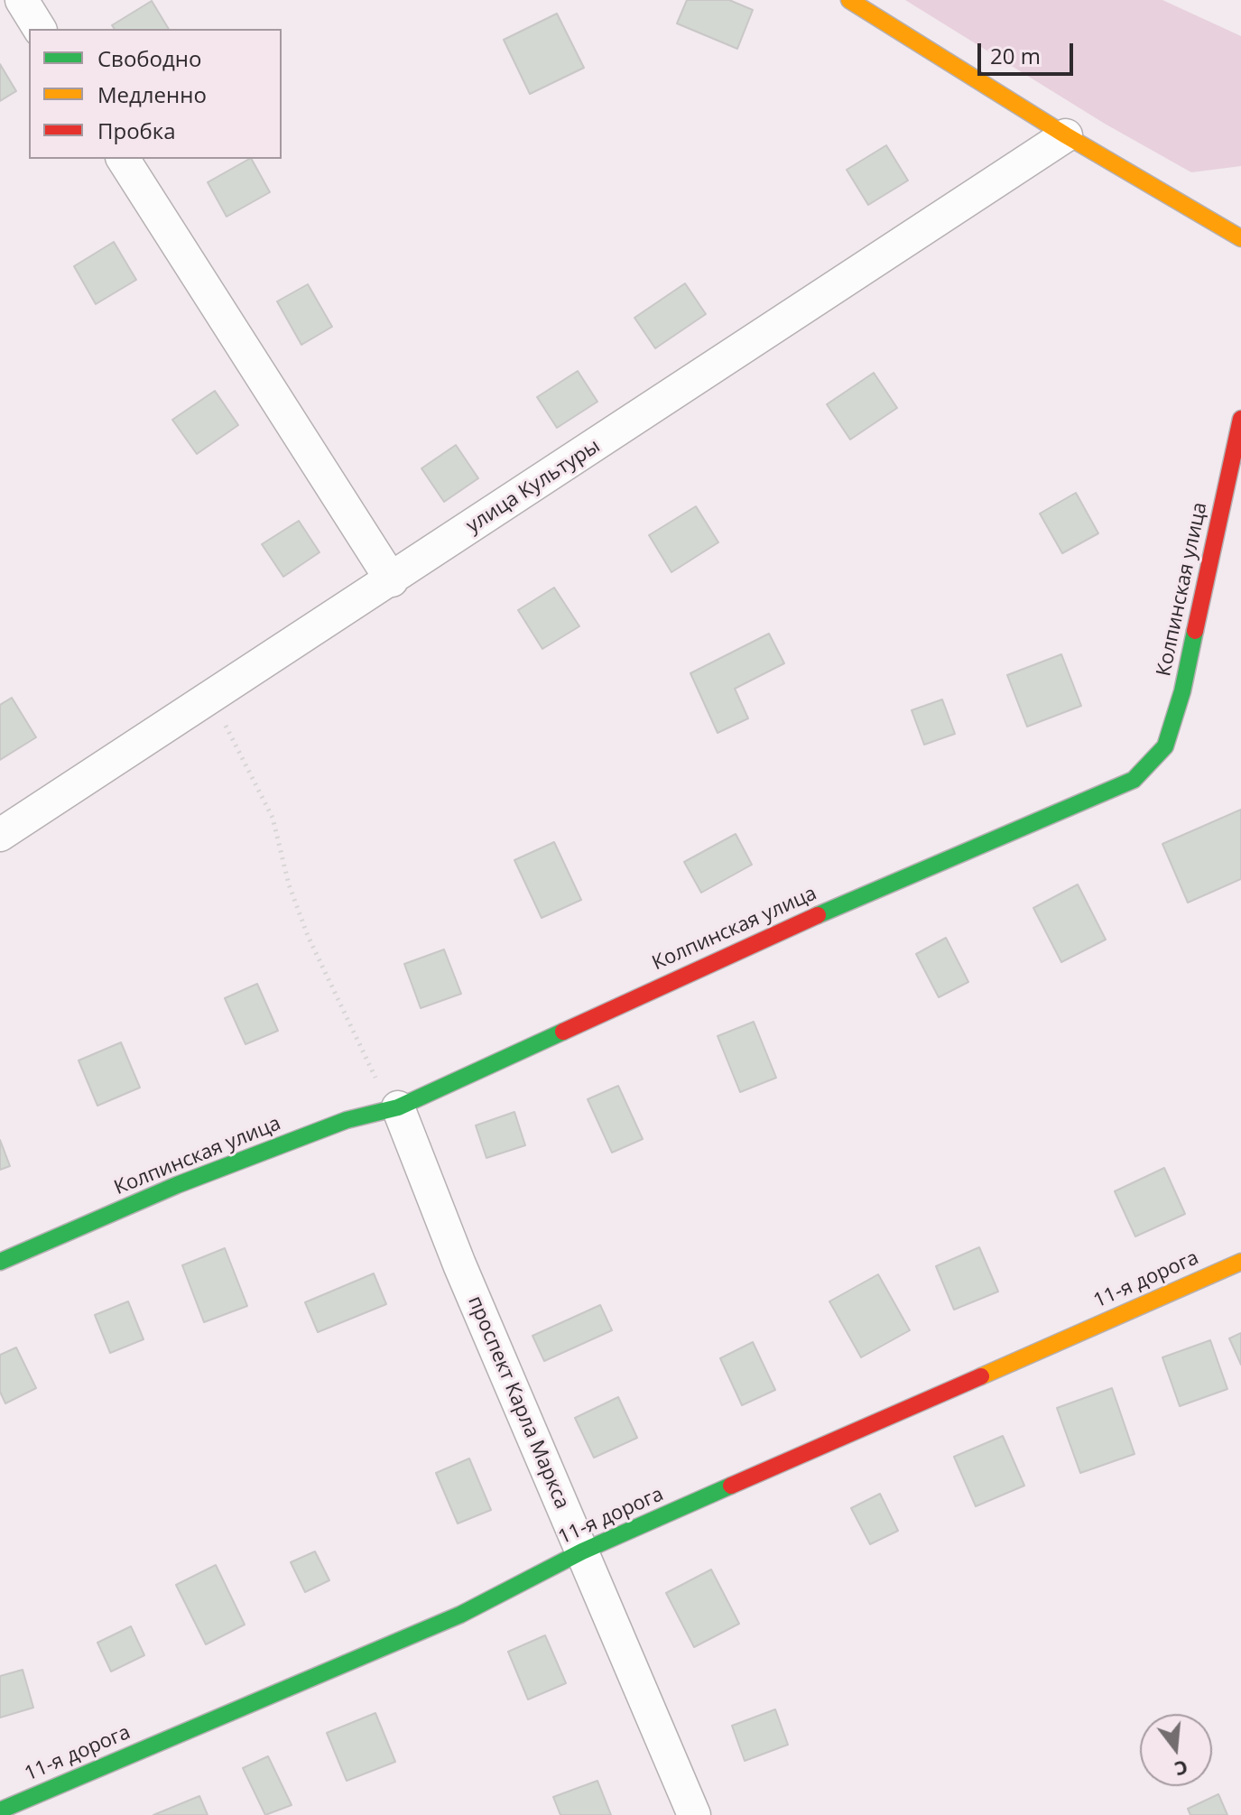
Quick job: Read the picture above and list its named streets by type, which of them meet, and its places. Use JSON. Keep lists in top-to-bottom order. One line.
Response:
{"streets":{"street":["улица Культуры","Колпинская улица","11-я дорога","проспект Карла Маркса"]},"crossings":[["Колпинская улица","проспект Карла Маркса"],["11-я дорога","проспект Карла Маркса"]],"legend":["Свободно","Медленно","Пробка"],"scale_bar":"20 m","north":"bottom"}
